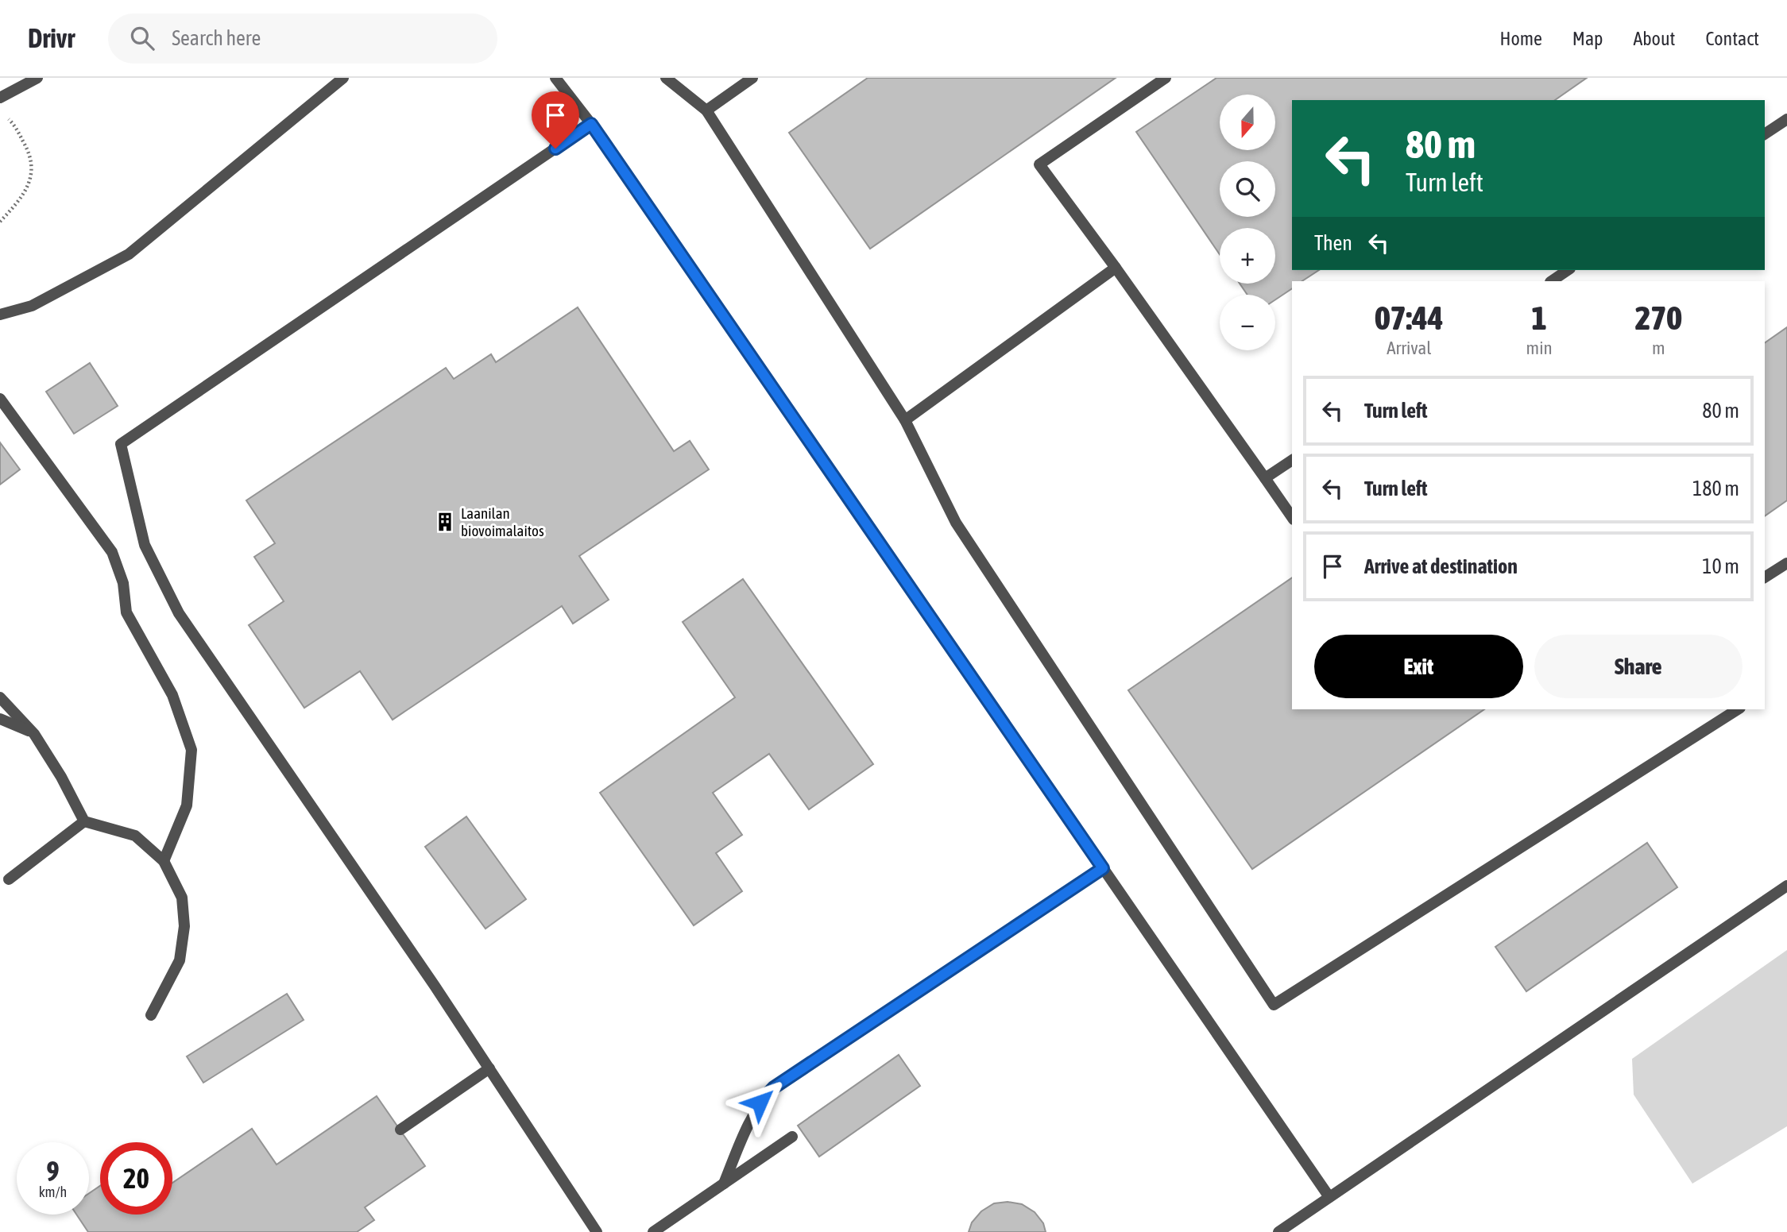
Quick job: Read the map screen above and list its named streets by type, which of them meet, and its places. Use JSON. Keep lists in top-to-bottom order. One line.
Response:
{"places":{"building":["Laanilan biovoimalaitos"]},"north":"bottom","page":{"header":"Drivr","search":"Search here","nav":["Home","Map","About","Contact"],"map_buttons":["+","−"],"turn":["80 m","Turn left"],"then":"Then","eta":["07:44","Arrival","1","min","270","m"],"list":[{"name":"Turn left","value":"80 m"},{"name":"Turn left","value":"180 m"},{"name":"Arrive at destination","value":"10 m"}],"buttons":["Exit","Share"],"speed":"9 km/h","limit":"20"}}
